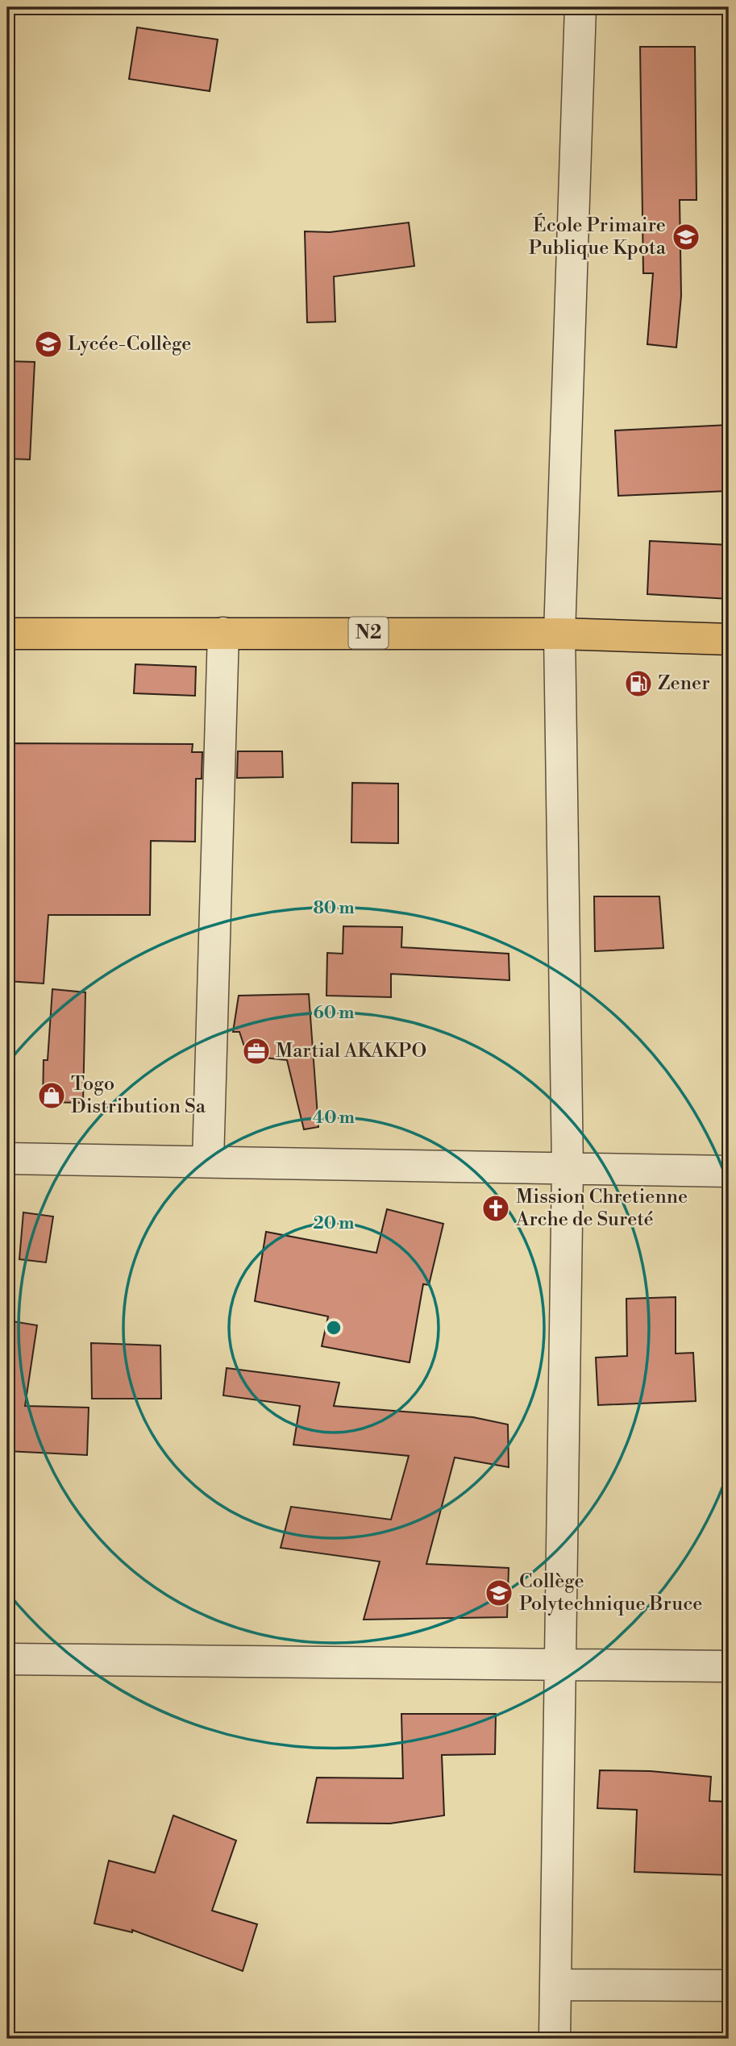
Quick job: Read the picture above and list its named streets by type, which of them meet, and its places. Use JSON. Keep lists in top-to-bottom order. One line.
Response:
{"streets":{"highway":["N2"]},"places":{"school or university":["École Primaire Publique Kpota","Lycée-Collège","Collège Polytechnique Bruce"],"fuel station":["Zener"],"office":["Martial AKAKPO"],"shop":["Togo Distribution Sa"],"church":["Mission Chretienne Arche de Sureté"]},"rings":["80 m","60 m","40 m","20 m"]}
